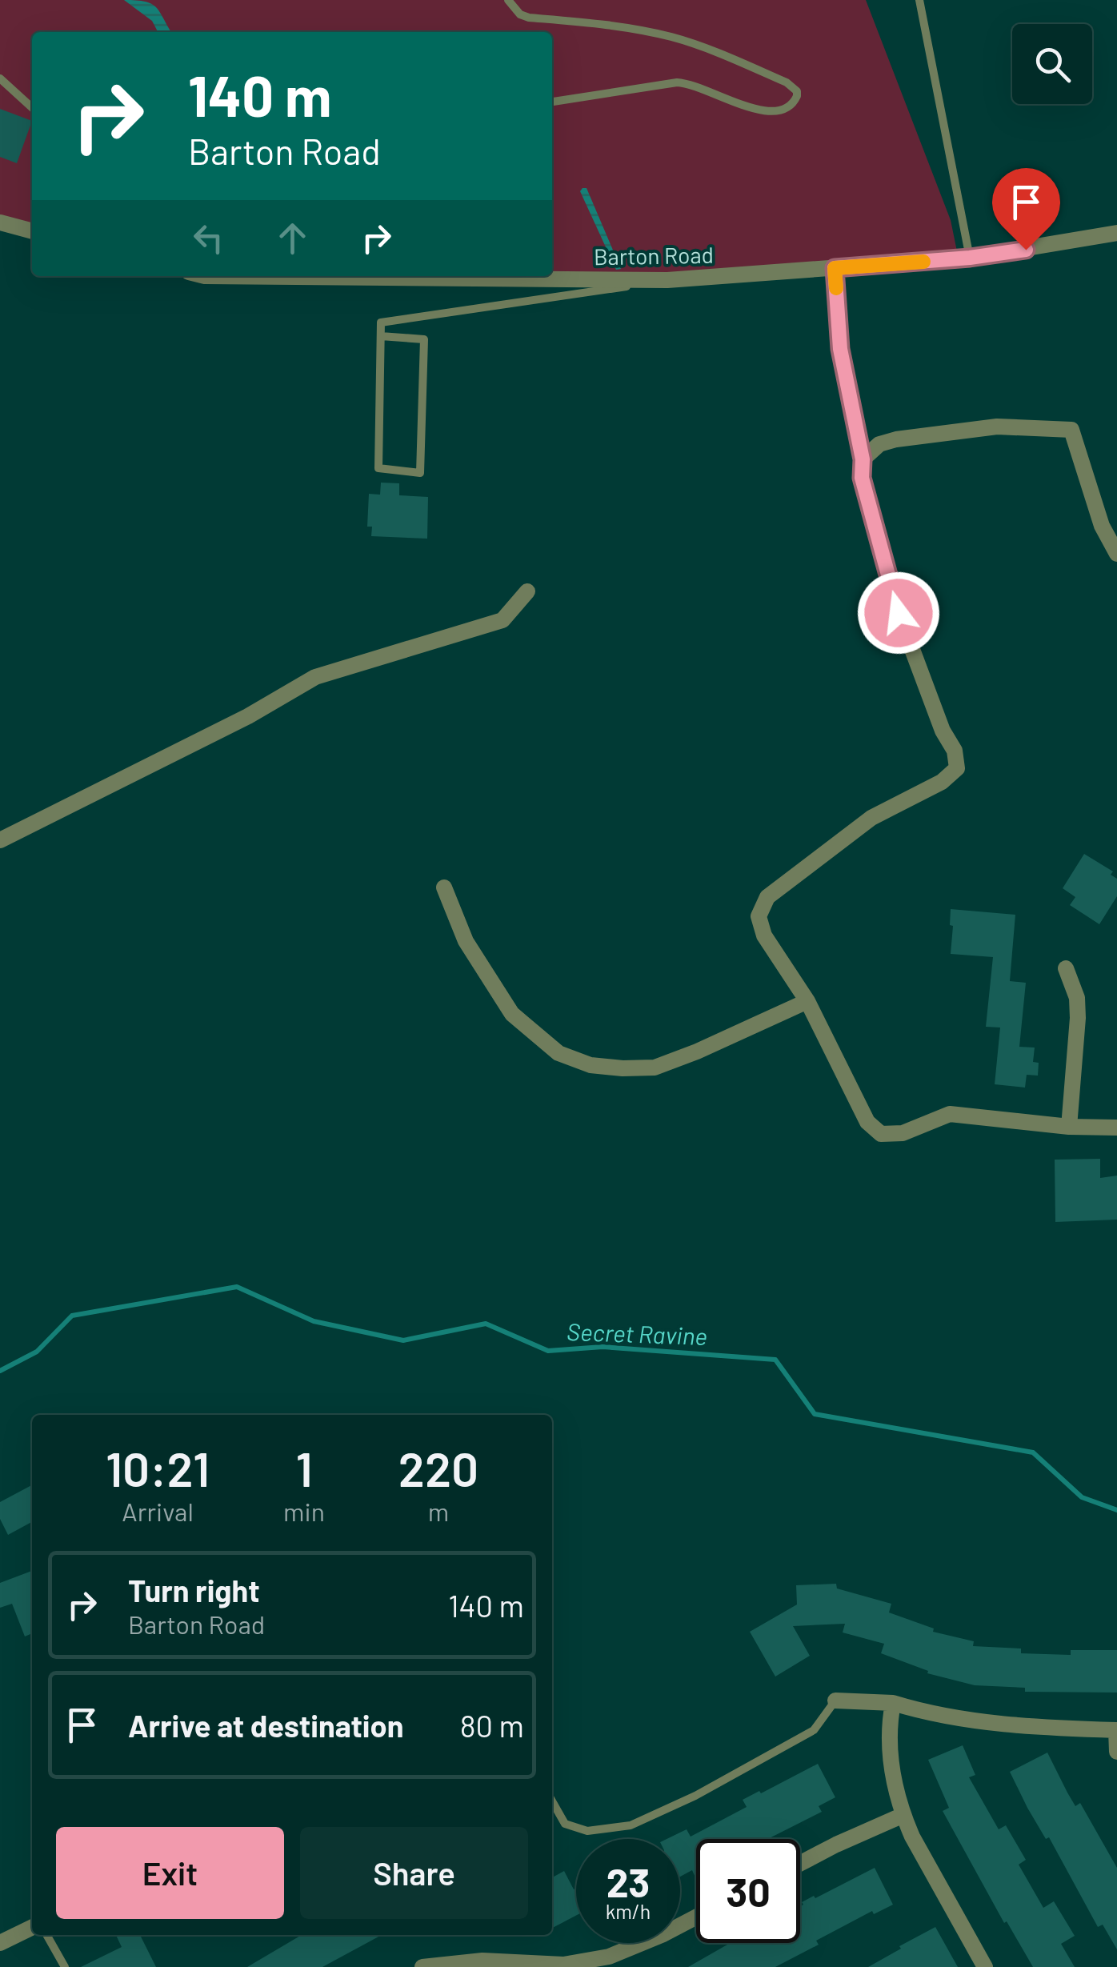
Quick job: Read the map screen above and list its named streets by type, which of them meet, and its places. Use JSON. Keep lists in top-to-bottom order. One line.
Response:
{"streets":{"street":["Barton Road"]},"water":["Secret Ravine"],"page":{"turn":["140 m","Barton Road"],"eta":["10:21","Arrival","1","min","220","m"],"list":[{"name":"Turn right","note":"Barton Road","value":"140 m"},{"name":"Arrive at destination","value":"80 m"}],"buttons":["Exit","Share"],"speed":"23 km/h","limit":"30"}}
